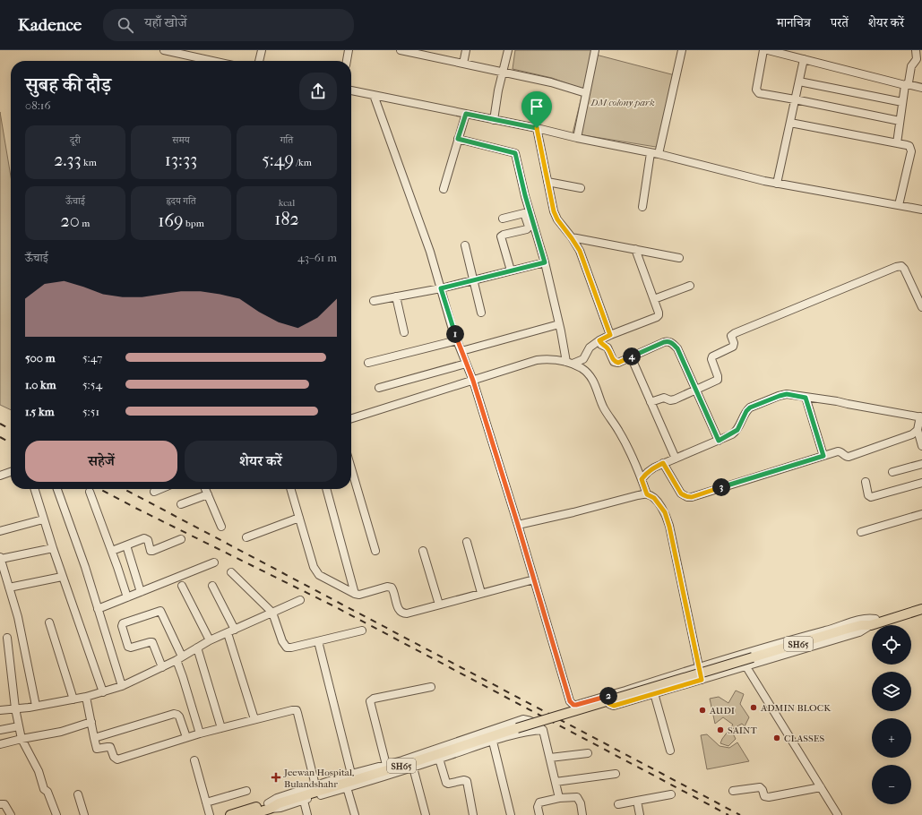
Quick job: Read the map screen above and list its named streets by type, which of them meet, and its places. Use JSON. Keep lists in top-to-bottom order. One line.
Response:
{"streets":{"main road":["SH65"]},"parks":["DM colony park"],"places":{"other":["ADMIN BLOCK","AUDI","SAINT","CLASSES"],"health":["Jeewan Hospital, Bulandshahr"]},"page":{"header":"Kadence","search":"यहाँ खोजें","nav":["मानचित्र","परतें","शेयर करें"],"heading":["सुबह की दौड़","08:16"],"stats":[["दूरी","2.33 km"],["समय","13:33"],["गति","5:49 /km"],["ऊँचाई","20 m"],["हृदय गति","169 bpm"],["kcal","182"]],"chart":["ऊँचाई","43–61 m"],"pins":["1","4","3","2"],"list":[{"name":"500 m","note":"5:47"},{"name":"1.0 km","note":"5:54"},{"name":"1.5 km","note":"5:51"}],"buttons":["सहेजें","शेयर करें"],"map_buttons":["+","−"]}}
